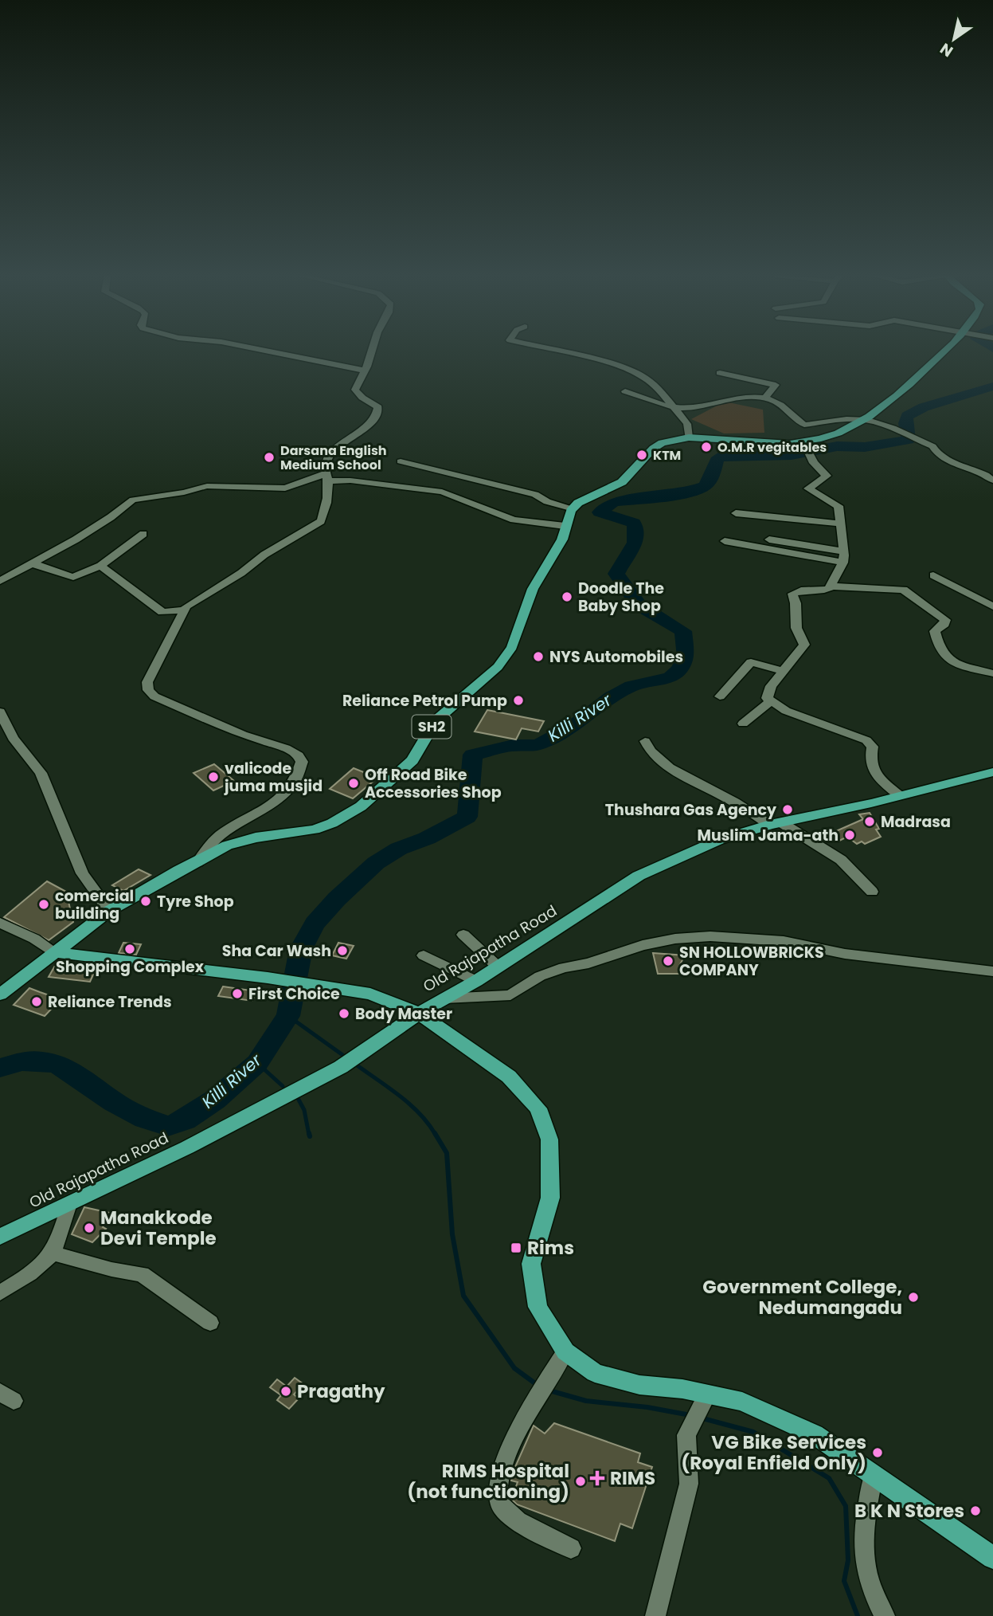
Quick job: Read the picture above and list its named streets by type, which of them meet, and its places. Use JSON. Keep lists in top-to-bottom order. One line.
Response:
{"streets":{"main road":["SH2","Old Rajapatha Road"]},"water":["Killi River"],"places":{"other":["O.M.R vegitables","KTM","Darsana English Medium School","Doodle The Baby Shop","NYS Automobiles","Reliance Petrol Pump","valicode juma musjid","Off Road Bike Accessories Shop","Thushara Gas Agency","Madrasa","Muslim Jama-ath","Tyre Shop","comercial building","Shopping Complex","Sha Car Wash","SN HOLLOWBRICKS COMPANY","First Choice","Reliance Trends","Body Master","Manakkode Devi Temple","Government College, Nedumangadu","Pragathy","VG Bike Services (Royal Enfield Only)","RIMS Hospital (not functioning)","B K N Stores"],"transit":["Rims"],"health":["RIMS"]},"north":"bottom left"}
